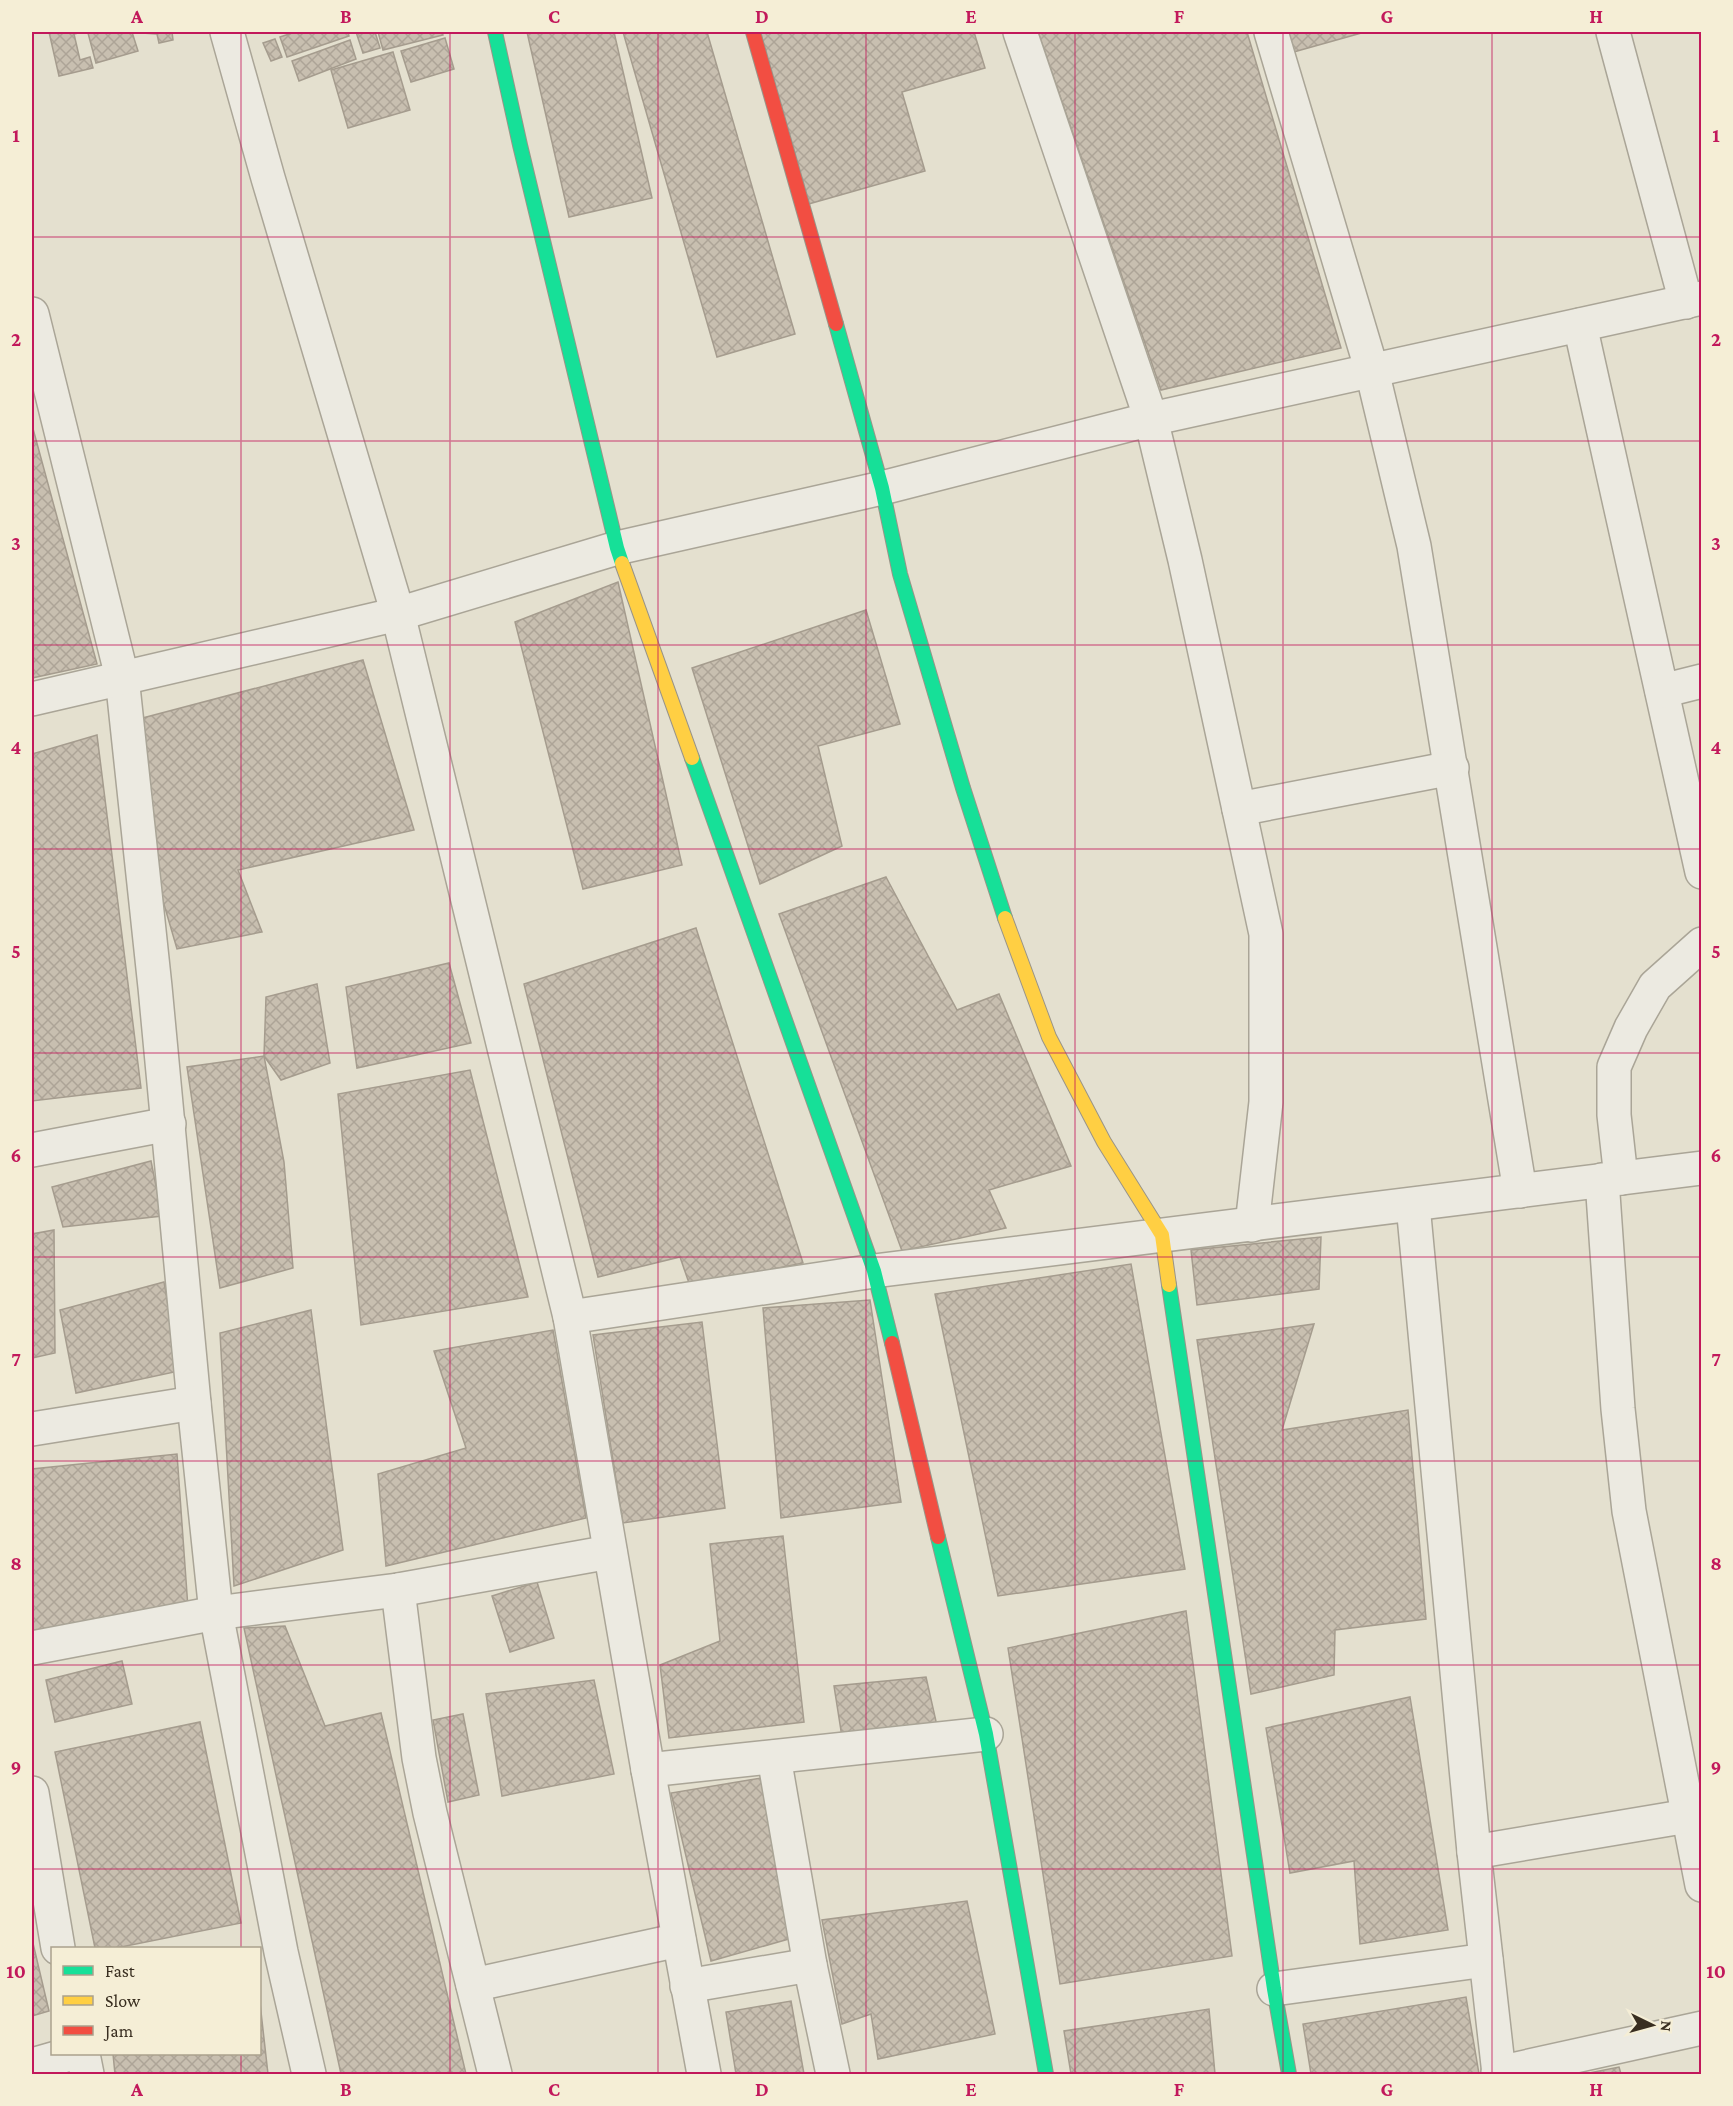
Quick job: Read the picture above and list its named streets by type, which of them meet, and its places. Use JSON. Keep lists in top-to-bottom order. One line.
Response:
{"legend":["Fast","Slow","Jam"],"north":"right","grid":{"columns":["A","B","C","D","E","F","G","H"],"rows":["1","2","3","4","5","6","7","8","9","10"]}}
